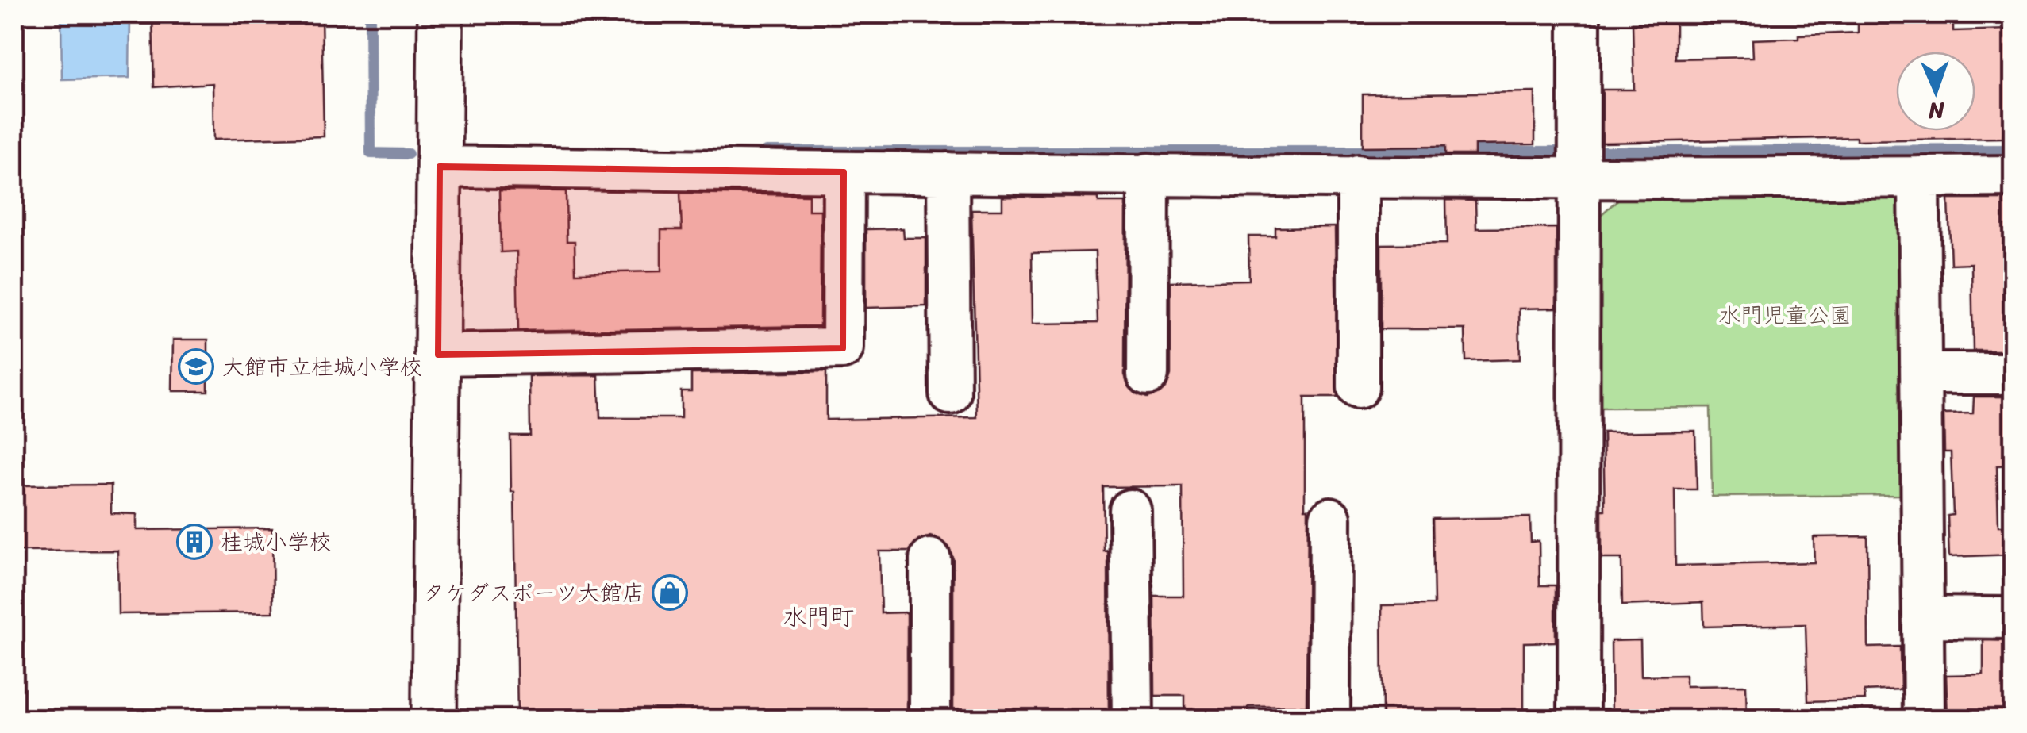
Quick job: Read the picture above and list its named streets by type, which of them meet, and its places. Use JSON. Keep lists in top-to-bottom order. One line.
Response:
{"districts":["水門町"],"parks":["水門児童公園"],"places":{"school or university":["大館市立桂城小学校"],"building":["桂城小学校"],"shop":["タケダスポーツ大館店"]},"north":"bottom"}
